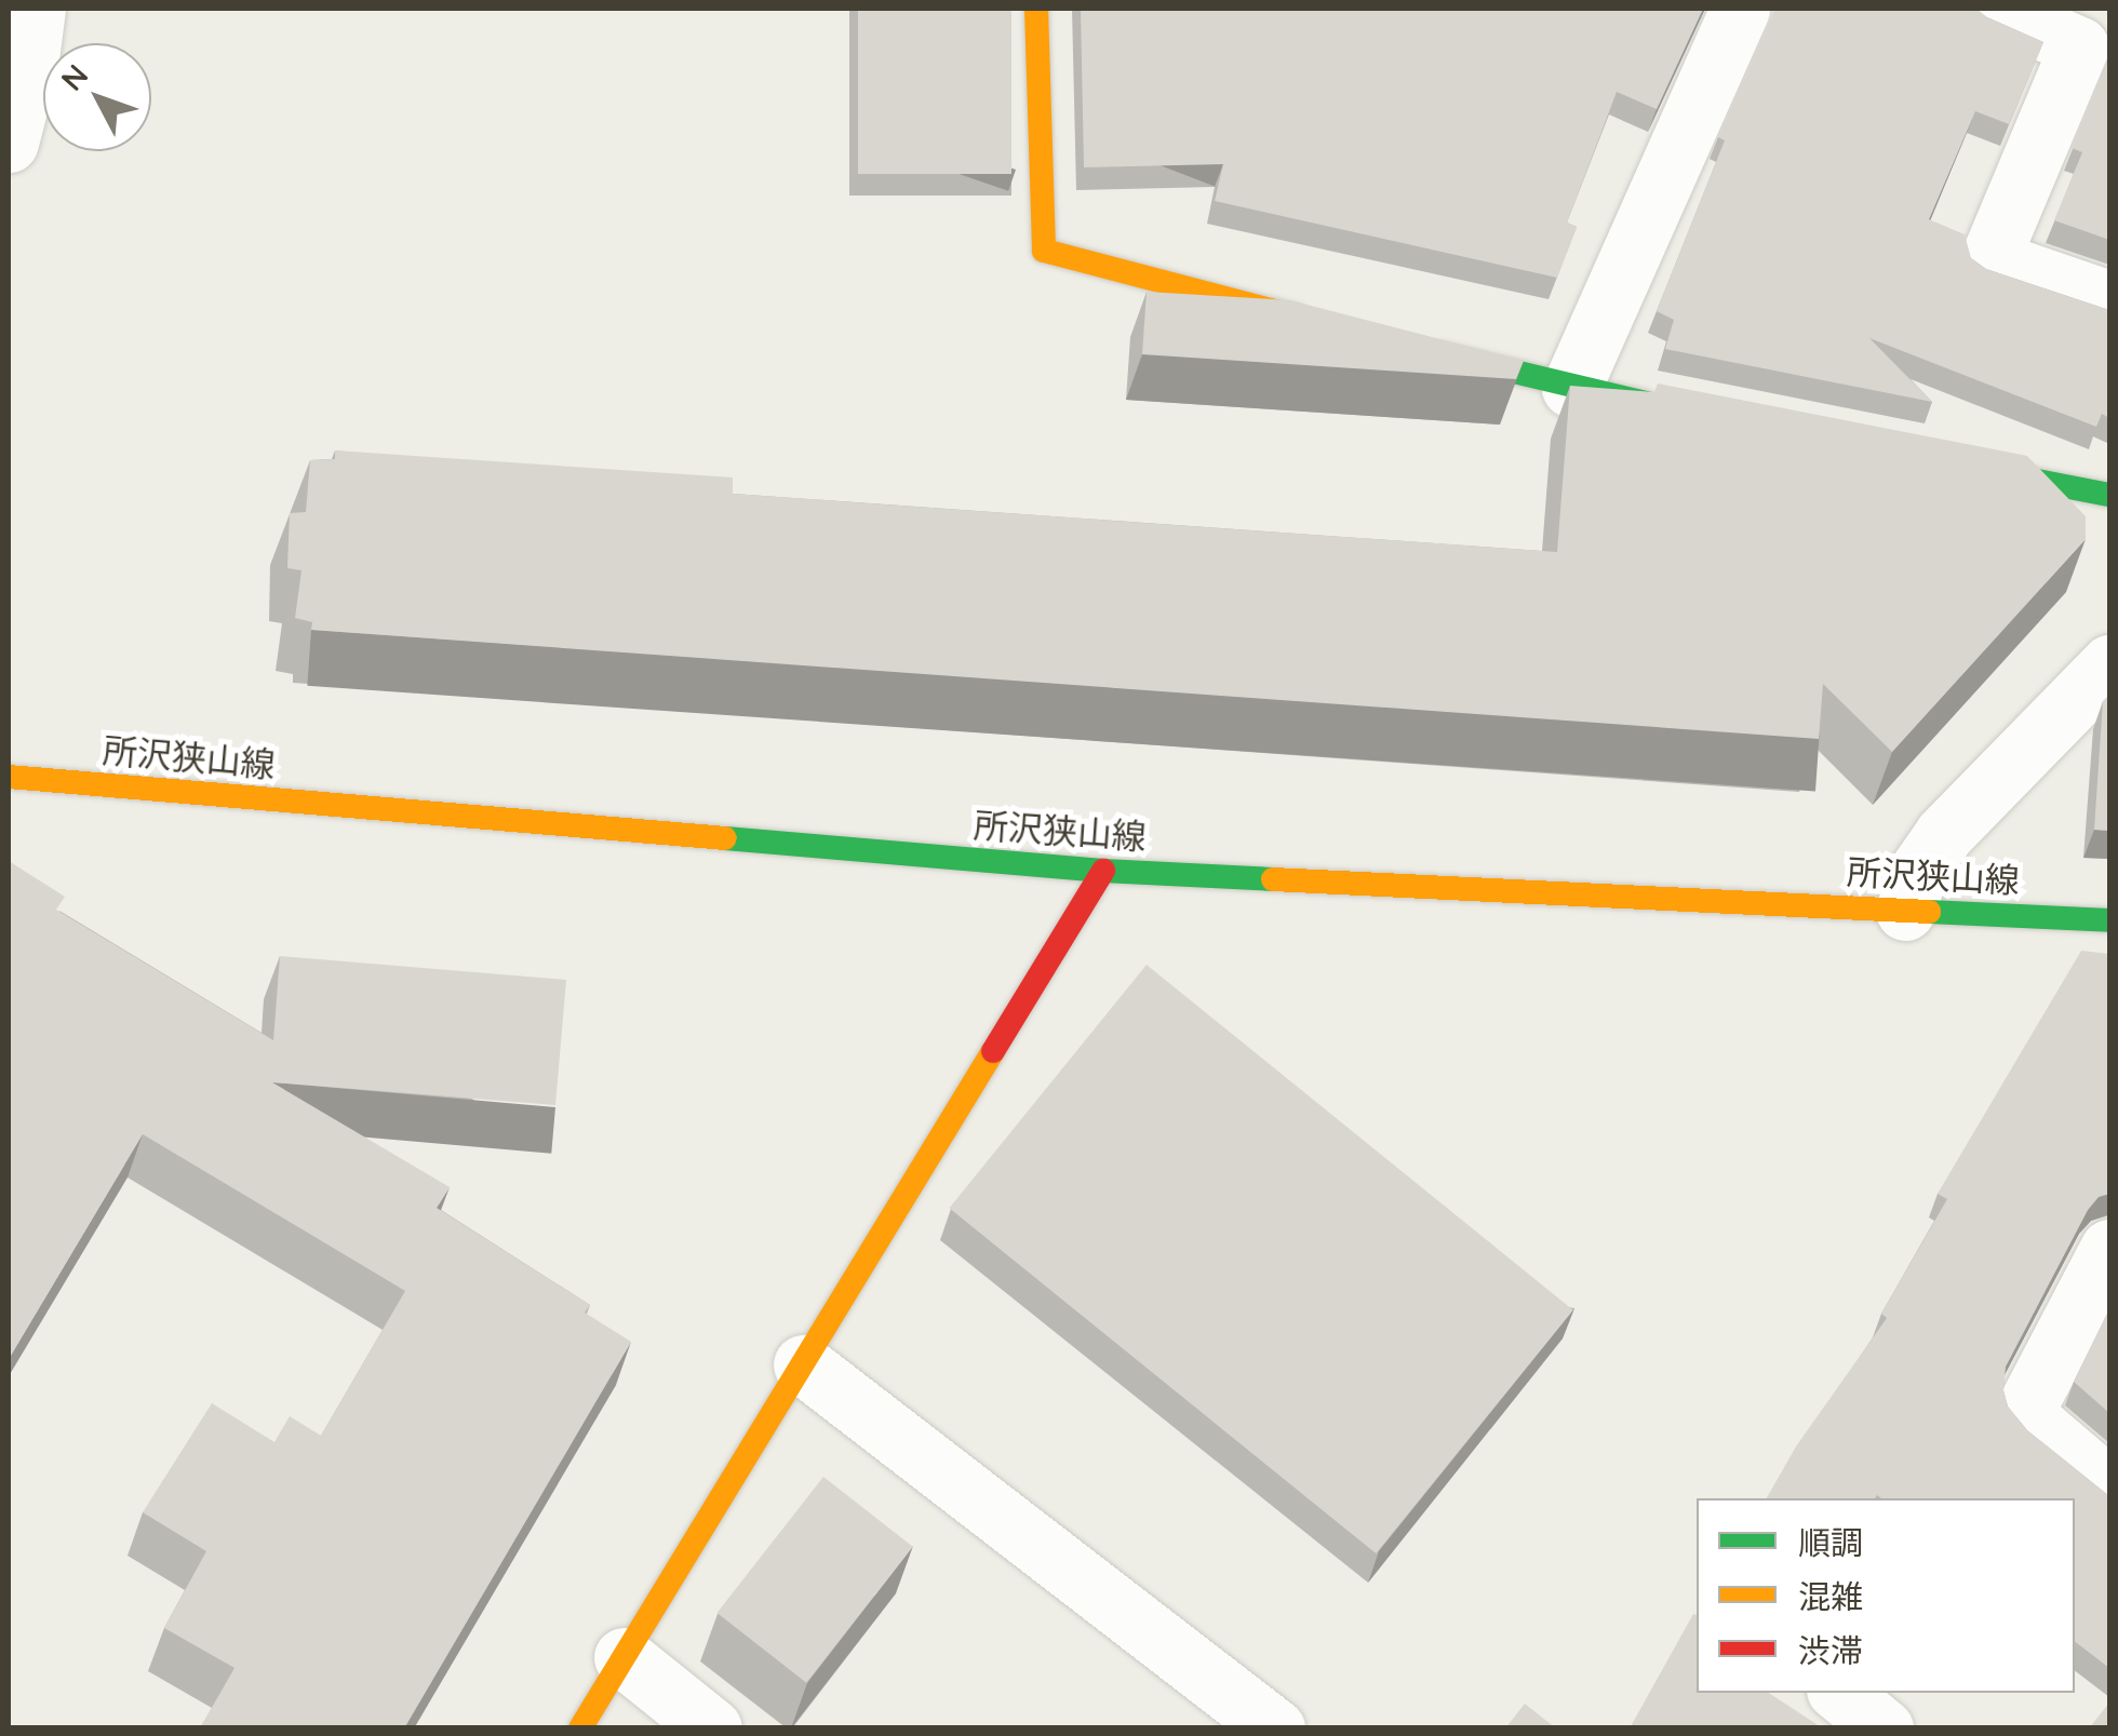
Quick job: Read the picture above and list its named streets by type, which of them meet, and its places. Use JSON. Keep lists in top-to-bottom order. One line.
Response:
{"streets":{"main road":["所沢狭山線"]},"legend":["順調","混雑","渋滞"],"north":"top left"}
